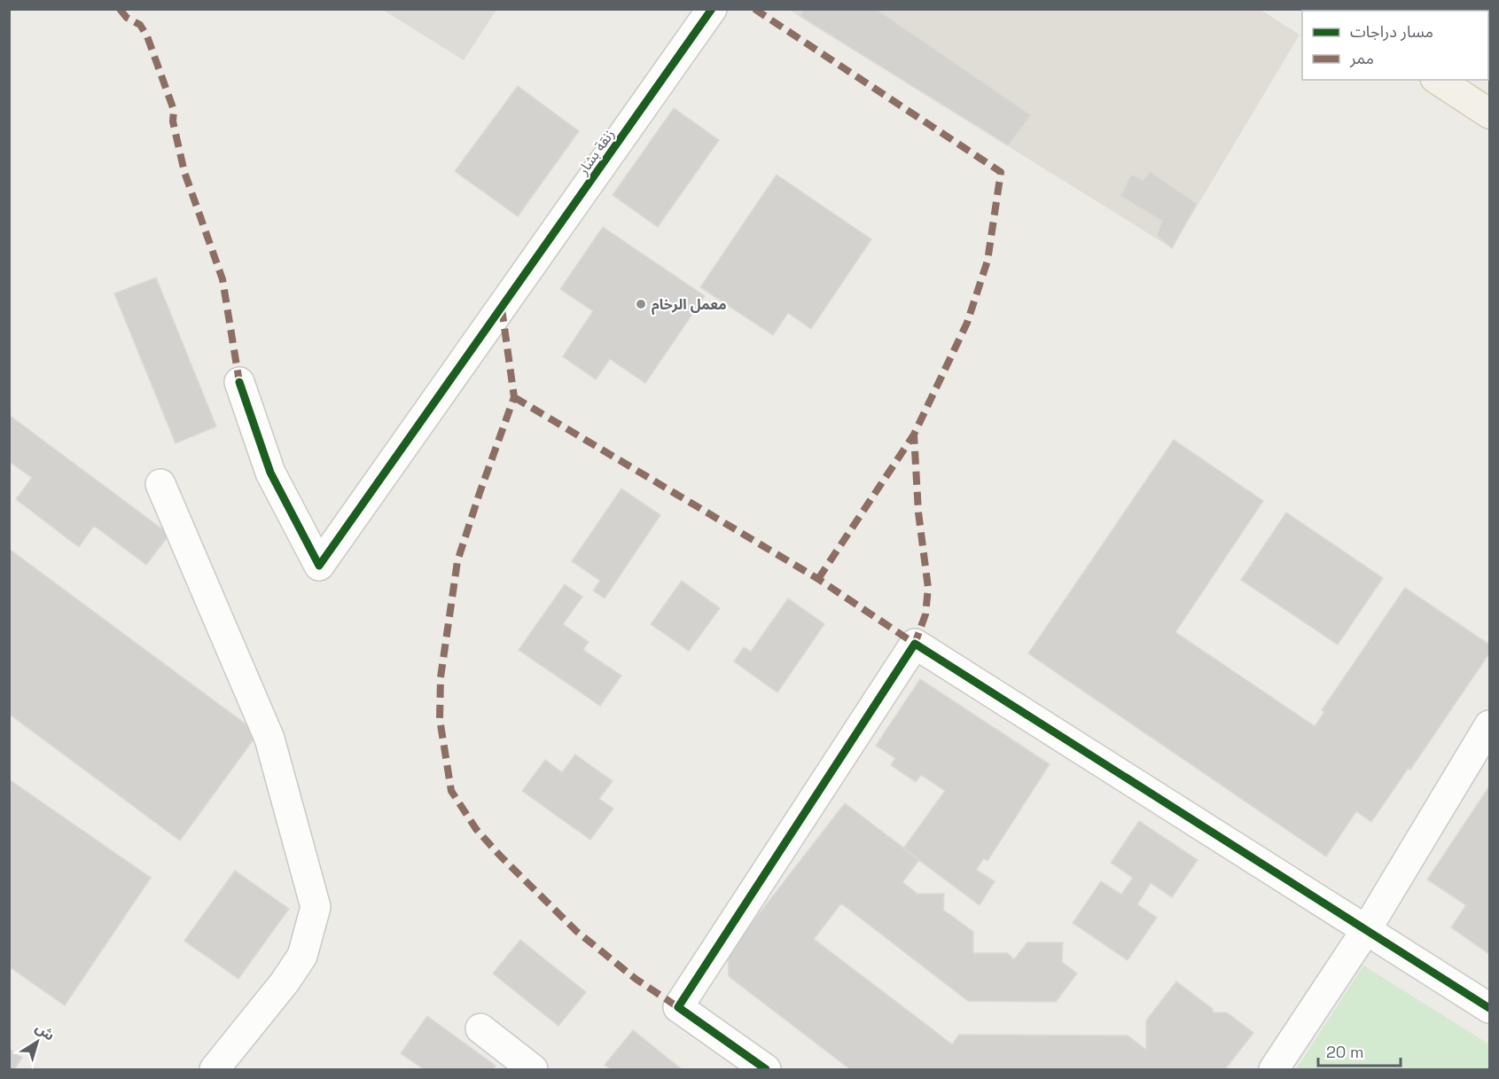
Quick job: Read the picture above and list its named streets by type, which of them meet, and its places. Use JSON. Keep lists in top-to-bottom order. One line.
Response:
{"streets":{"street":["زنقة بشار"]},"places":["معمل الرخام"],"legend":["مسار دراجات","ممر"],"scale_bar":"20 m","north":"top right"}
